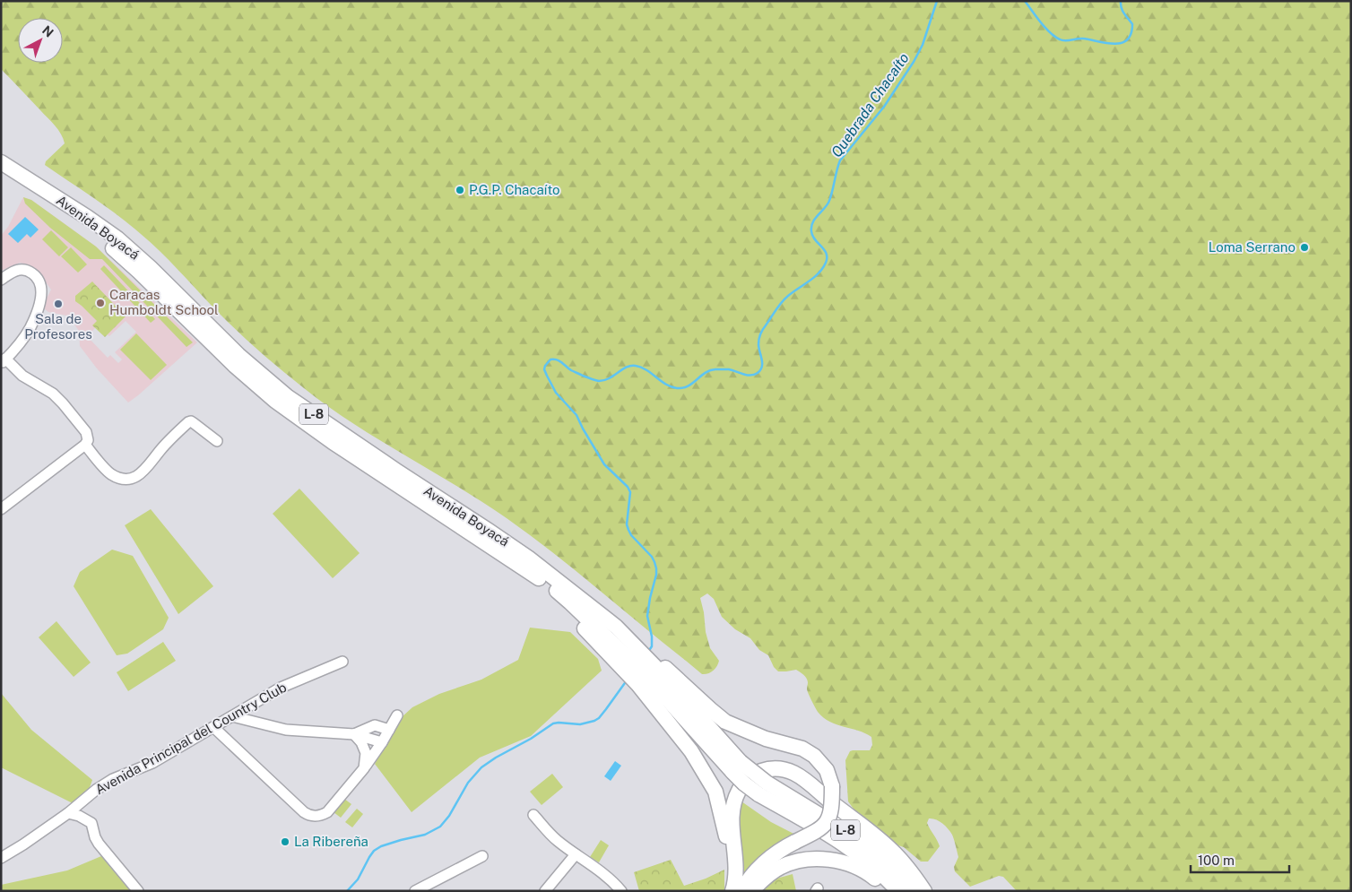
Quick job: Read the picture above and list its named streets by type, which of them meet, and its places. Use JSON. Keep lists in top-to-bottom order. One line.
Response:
{"streets":{"highway":["Avenida Boyacá","L-8"],"street":["Avenida Principal del Country Club"]},"crossings":[["Avenida Boyacá","L-8"]],"water":["Quebrada Chacaíto"],"places":["P.G.P. Chacaíto","Loma Serrano","Caracas Humboldt School","Sala de Profesores","La Ribereña"],"scale_bar":"100 m","north":"top right"}
